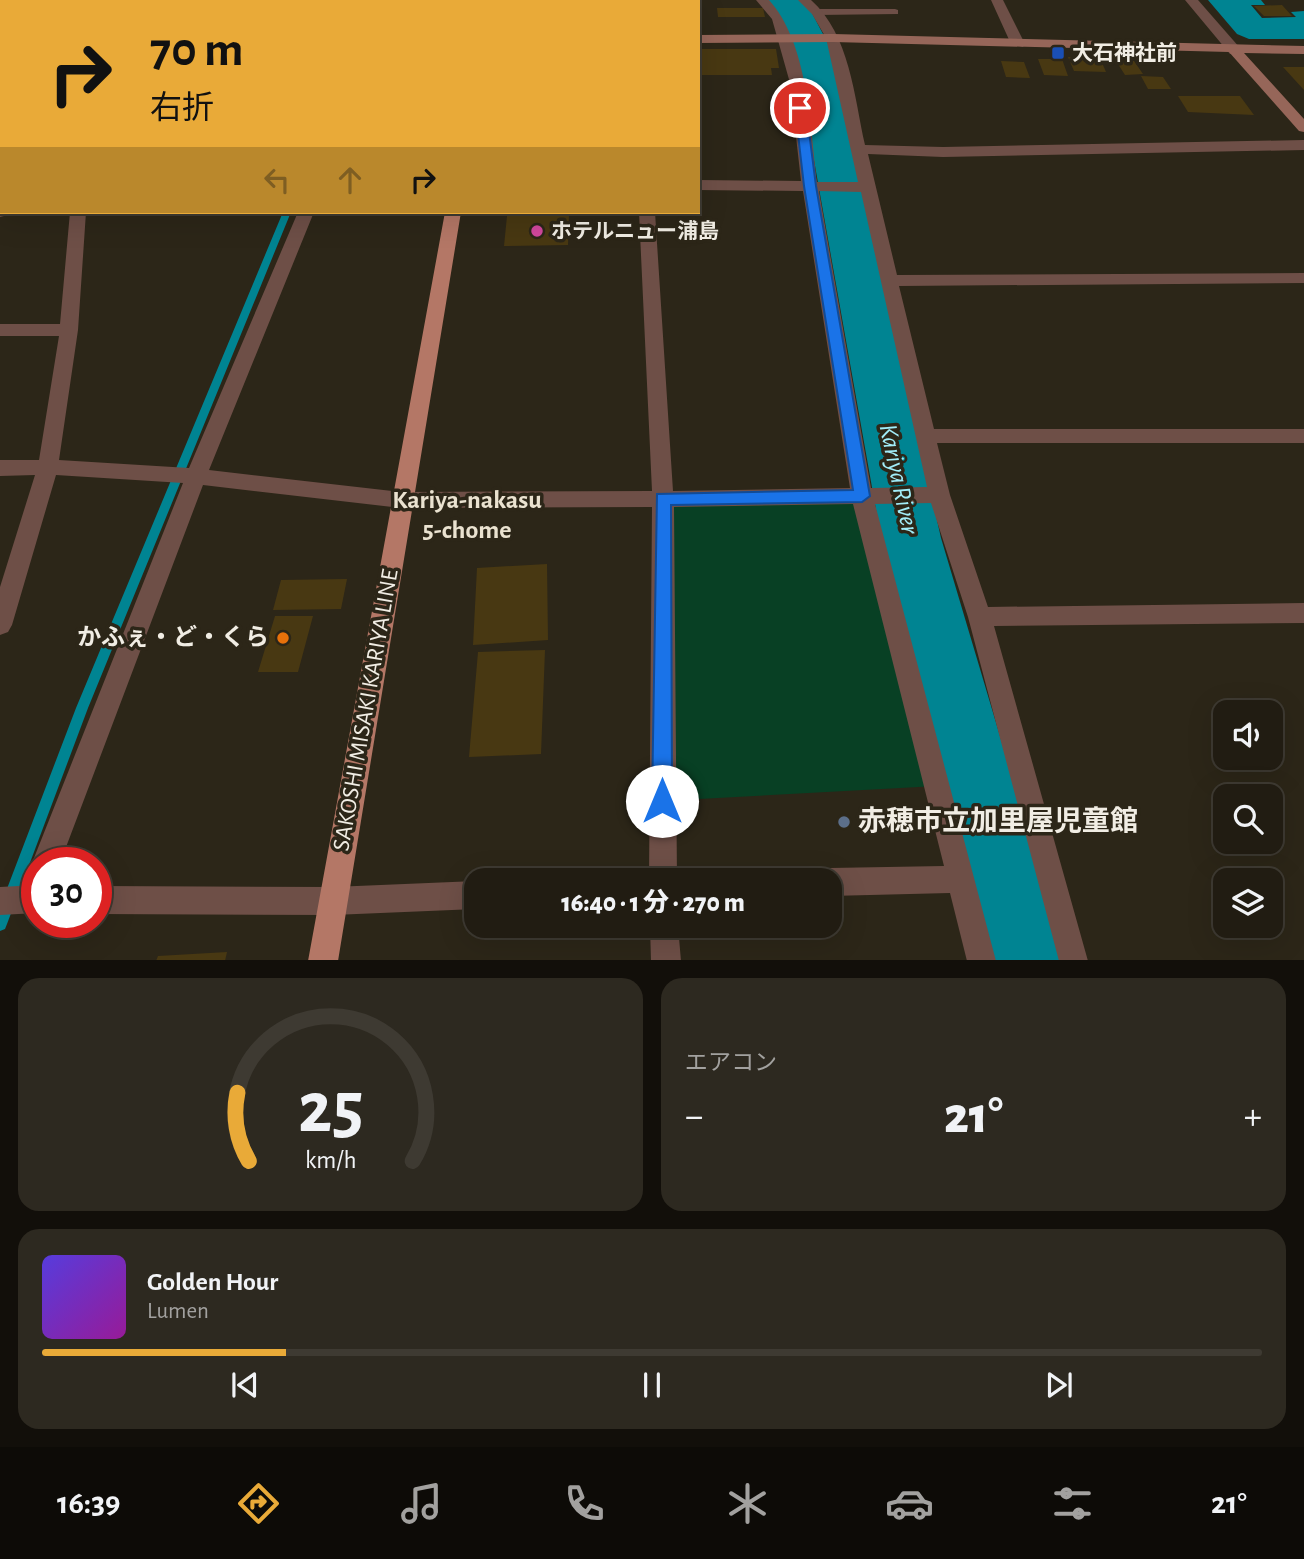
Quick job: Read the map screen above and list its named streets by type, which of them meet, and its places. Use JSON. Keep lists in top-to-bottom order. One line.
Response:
{"streets":{"main road":["SAKOSHI MISAKI KARIYA LINE"]},"districts":["Kariya-nakasu 5-chome"],"water":["Kariya River"],"places":{"transit":["大石神社前"],"other":["ホテルニュー浦島","かふぇ・ど・くら","赤穂市立加里屋児童館"]},"page":{"turn":["70 m","右折"],"limit":"30","trip":"16:40 · 1 分 · 270 m","tile":"エアコン","heat":["−","21°","+"],"song":["Golden Hour","Lumen"],"tabs":["16:39","21°"],"gauge":["25","km/h"]}}
